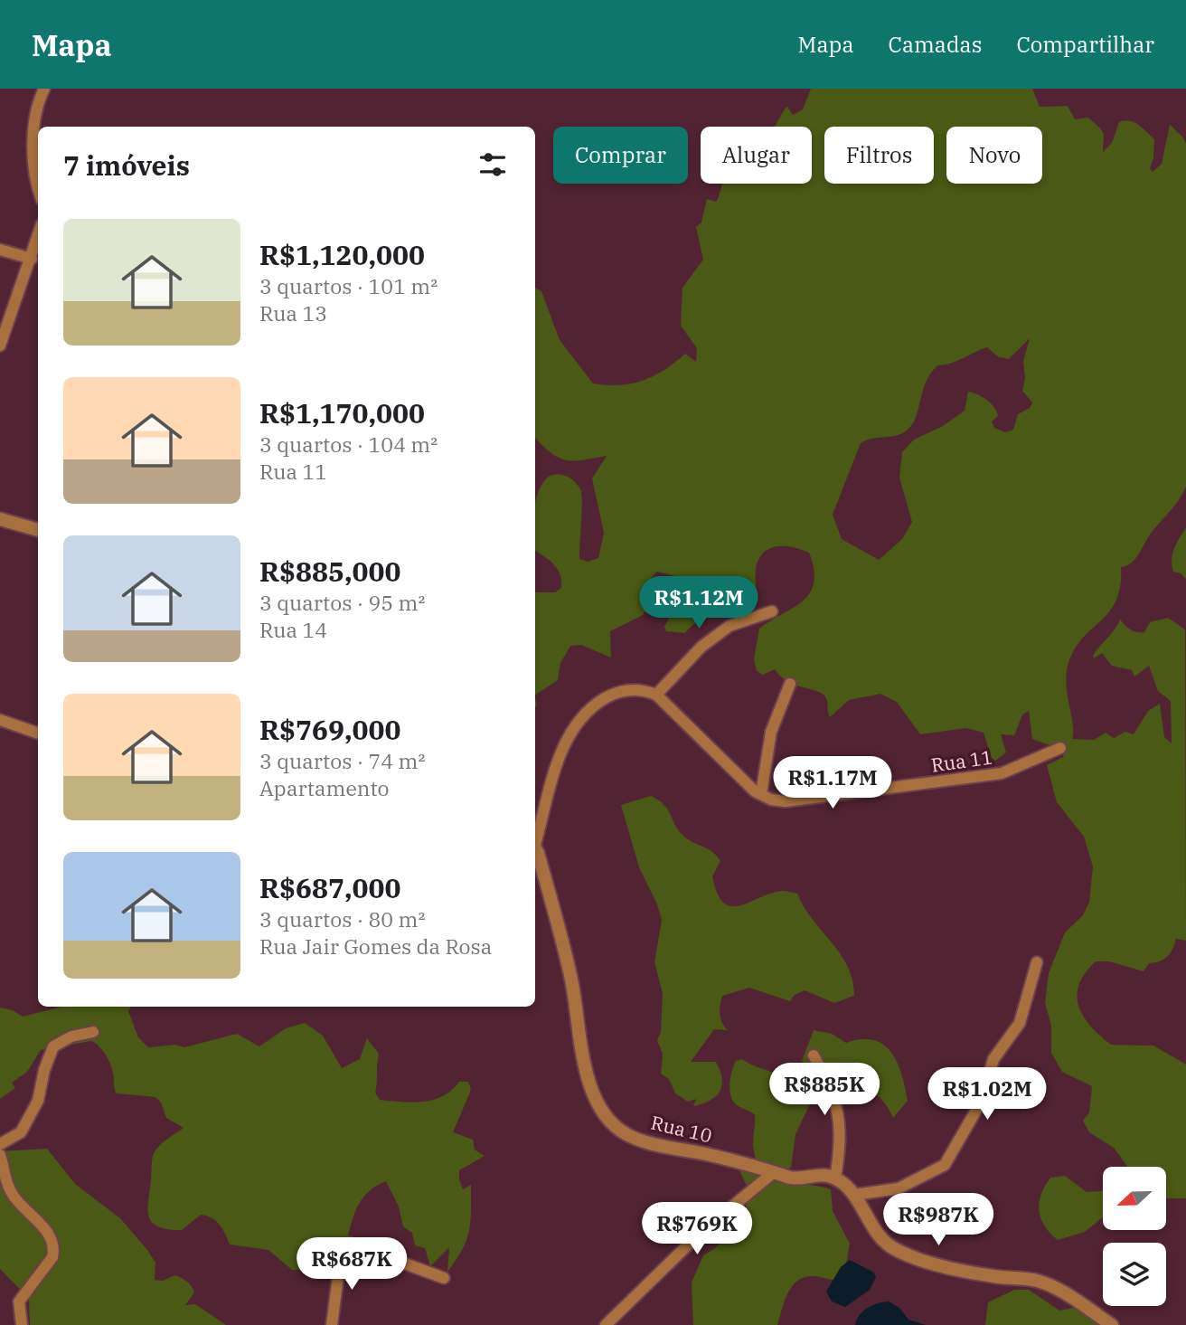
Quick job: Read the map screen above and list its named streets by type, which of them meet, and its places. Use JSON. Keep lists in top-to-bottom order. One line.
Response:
{"streets":{"street":["Rua 11","Rua 10"]},"north":"left","page":{"header":"Mapa","nav":["Mapa","Camadas","Compartilhar"],"chip":["Comprar","Alugar","Filtros","Novo"],"heading":"7 imóveis","list":[{"name":"R$1,120,000","note":"3 quartos · 101 m² · Rua 13"},{"name":"R$1,170,000","note":"3 quartos · 104 m² · Rua 11"},{"name":"R$885,000","note":"3 quartos · 95 m² · Rua 14"},{"name":"R$769,000","note":"3 quartos · 74 m² · Apartamento"},{"name":"R$687,000","note":"3 quartos · 80 m² · Rua Jair Gomes da Rosa"}],"price":["R$1.12M","R$1.17M","R$885K","R$1.02M","R$987K","R$769K","R$687K"]}}
